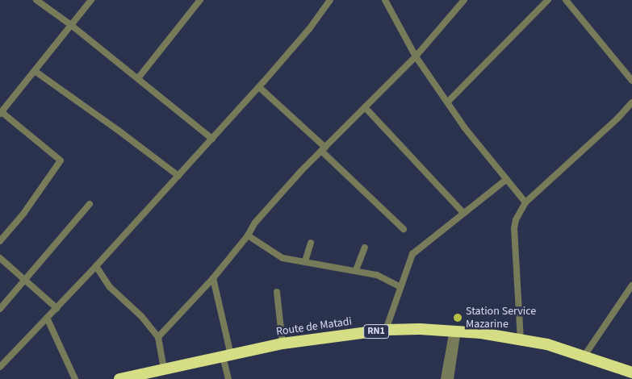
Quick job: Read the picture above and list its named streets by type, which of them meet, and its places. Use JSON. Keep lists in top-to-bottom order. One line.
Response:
{"streets":{"highway":["Route de Matadi","RN1"]},"places":["Station Service Mazarine"]}
